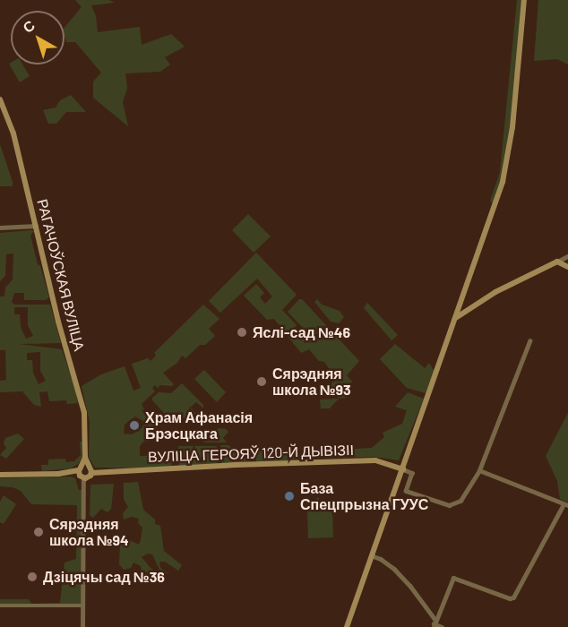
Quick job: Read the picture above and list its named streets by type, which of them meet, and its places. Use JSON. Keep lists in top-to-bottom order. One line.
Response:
{"streets":{"main road":["РАГАЧОЎСКАЯ ВУЛІЦА","ВУЛІЦА ГЕРОЯЎ 120-Й ДЫВІЗІІ"]},"crossings":[["РАГАЧОЎСКАЯ ВУЛІЦА","ВУЛІЦА ГЕРОЯЎ 120-Й ДЫВІЗІІ"]],"places":["Яслі-сад №46","Сярэдняя школа №93","Храм Афанасія Брэсцкага","База Спецпрызна ГУУС","Сярэдняя школа №94","Дзіцячы сад №36"],"north":"top left"}
